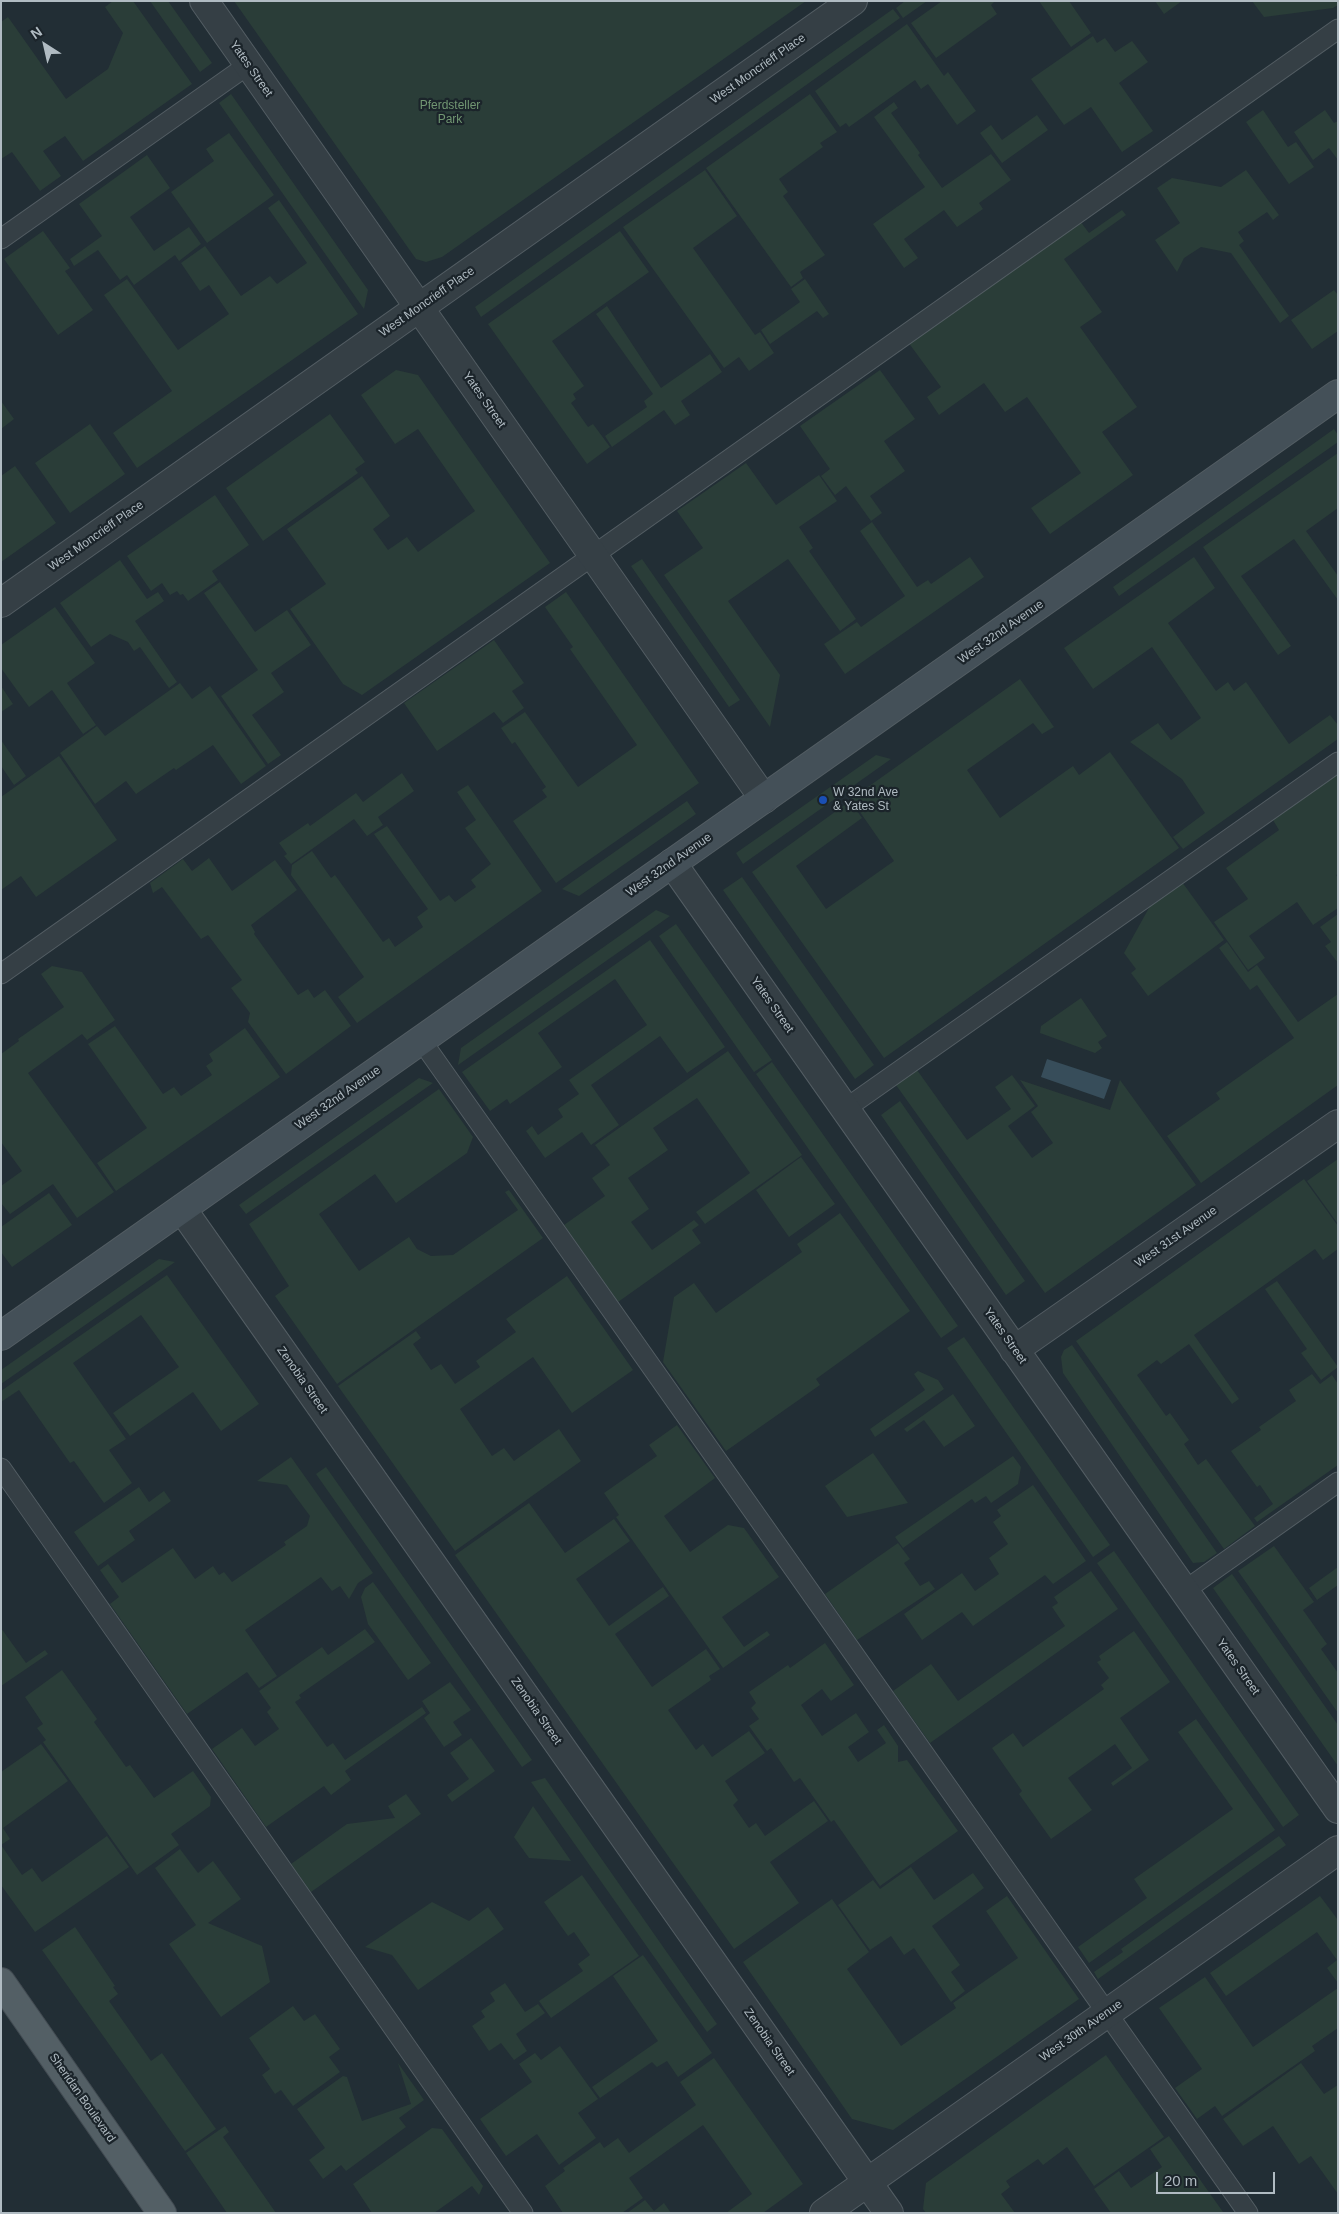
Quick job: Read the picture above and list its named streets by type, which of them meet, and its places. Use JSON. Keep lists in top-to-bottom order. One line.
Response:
{"streets":{"main road":["Sheridan Boulevard"],"street":["Yates Street","West Moncrieff Place","West 32nd Avenue","West 31st Avenue","Zenobia Street","West 30th Avenue"]},"crossings":[["Yates Street","West Moncrieff Place"],["Yates Street","West 32nd Avenue"],["Yates Street","West 31st Avenue"],["West 32nd Avenue","Zenobia Street"],["Zenobia Street","West 30th Avenue"]],"parks":["Pferdsteller Park"],"places":["W 32nd Ave & Yates St"],"scale_bar":"20 m","north":"top left"}
